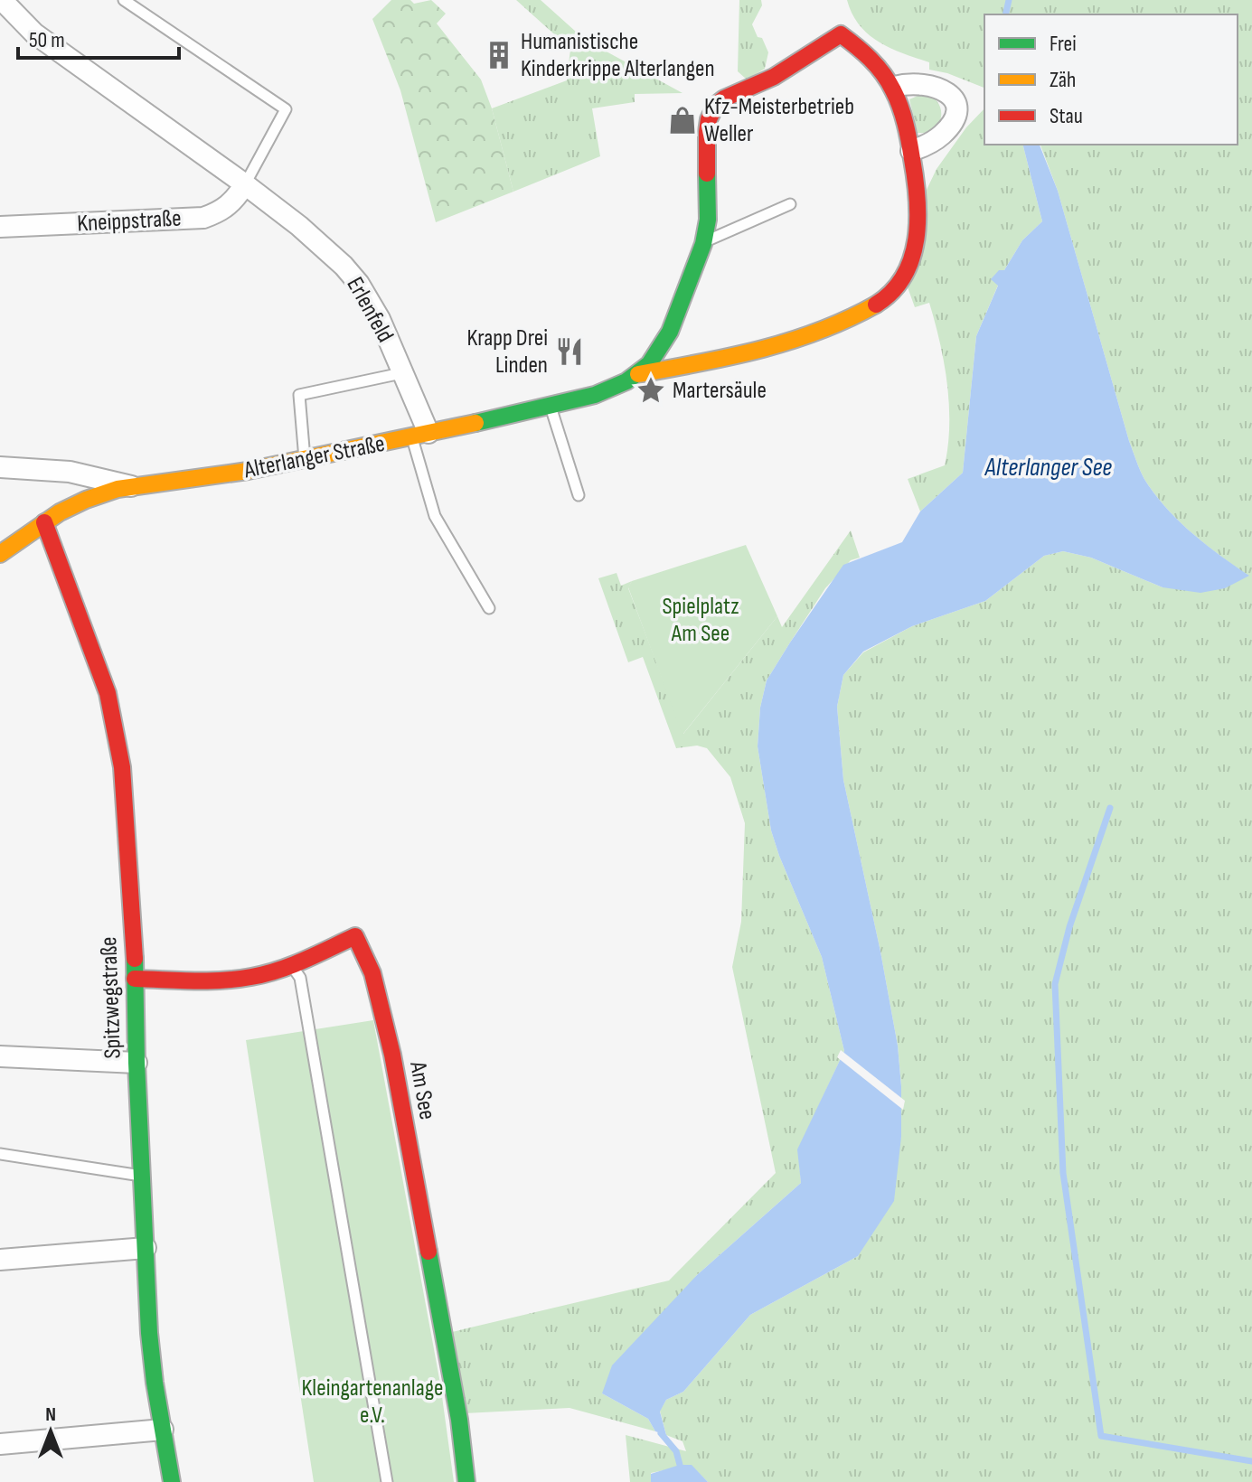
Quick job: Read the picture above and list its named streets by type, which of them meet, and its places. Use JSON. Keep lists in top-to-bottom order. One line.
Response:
{"streets":{"street":["Kneippstraße","Erlenfeld","Alterlanger Straße","Spitzwegstraße","Am See"]},"crossings":[["Kneippstraße","Erlenfeld"],["Erlenfeld","Alterlanger Straße"],["Alterlanger Straße","Spitzwegstraße"],["Spitzwegstraße","Am See"]],"water":["Alterlanger See"],"parks":["Spielplatz Am See","Kleingartenanlage e.V."],"places":{"building":["Humanistische Kinderkrippe Alterlangen"],"shop":["Kfz-Meisterbetrieb Weller"],"restaurant":["Krapp Drei Linden"],"place":["Martersäule"]},"legend":["Frei","Zäh","Stau"],"scale_bar":"50 m","north":"top"}
